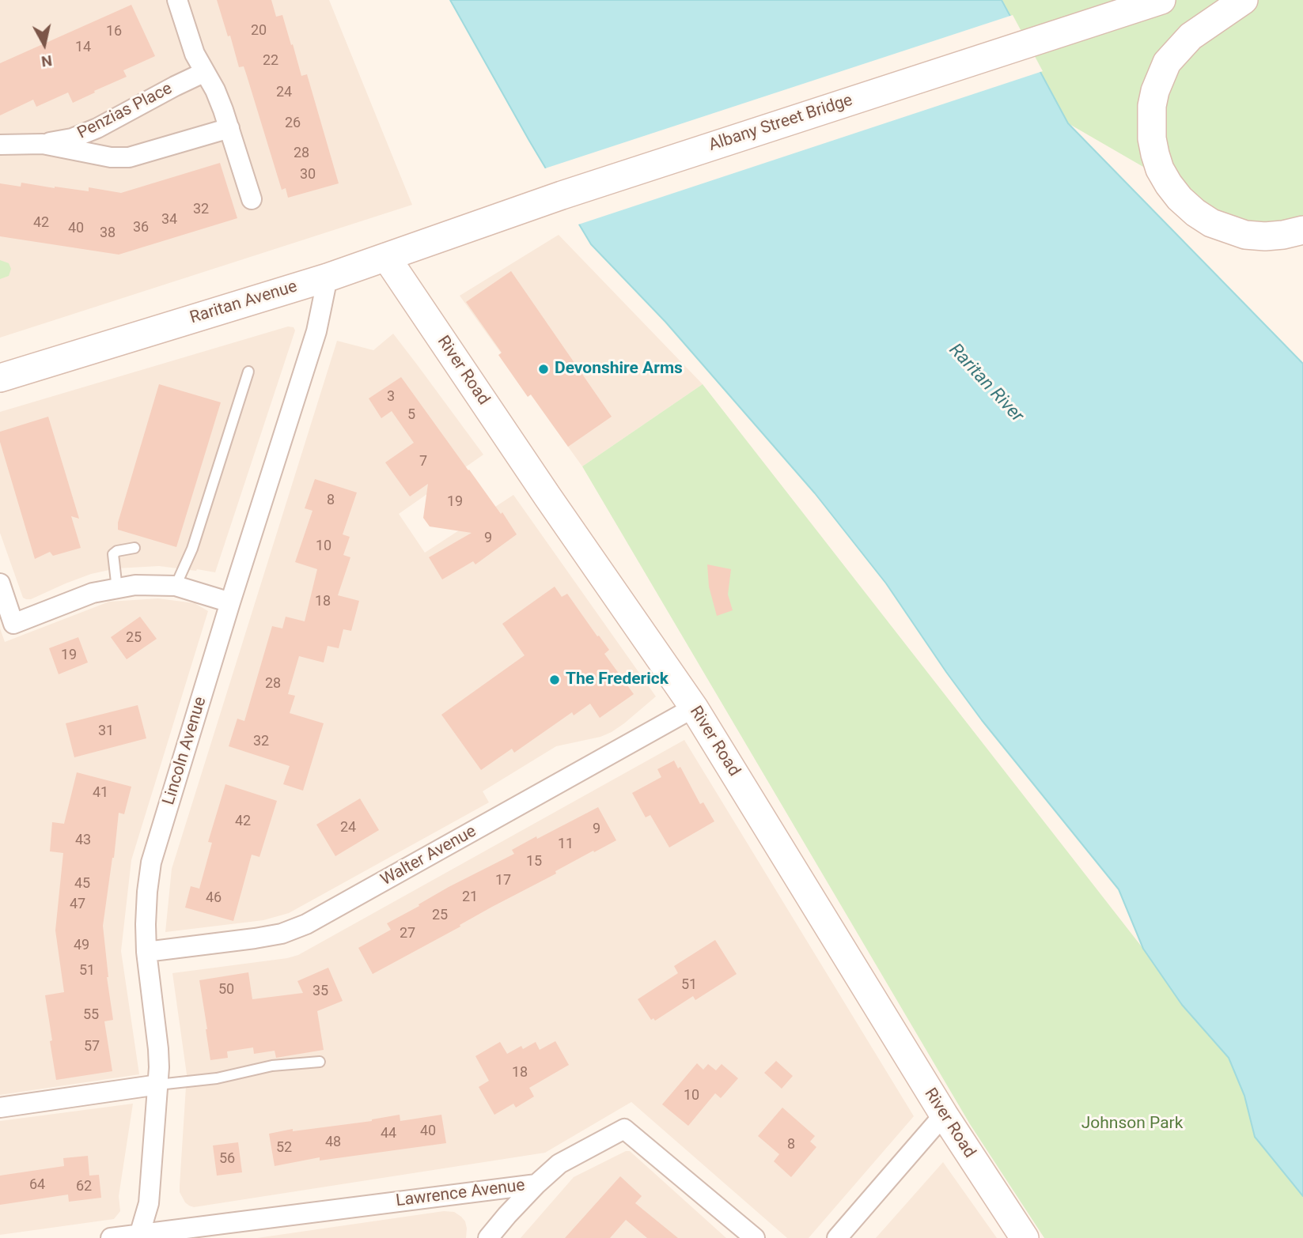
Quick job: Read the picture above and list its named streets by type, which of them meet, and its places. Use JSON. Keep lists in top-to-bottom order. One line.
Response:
{"streets":{"main road":["Albany Street Bridge","Raritan Avenue","River Road"],"street":["Penzias Place","Lincoln Avenue","Walter Avenue","Lawrence Avenue"]},"crossings":[["Albany Street Bridge","Raritan Avenue"],["Raritan Avenue","River Road"],["Raritan Avenue","Lincoln Avenue"],["River Road","Walter Avenue"],["Lincoln Avenue","Walter Avenue"],["Lincoln Avenue","Lawrence Avenue"]],"water":["Raritan River"],"parks":["Johnson Park"],"places":["Devonshire Arms","The Frederick"],"house_numbers":["20","16","14","22","24","26","28","30","32","34","42","36","40","38","3","5","7","8","19","9","10","18","25","19","28","31","32","41","42","24","9","43","11","15","17","45","21","46","47","25","27","49","51","51","50","35","55","57","18","10","40","44","48","8","52","56","64","62"],"north":"bottom"}
